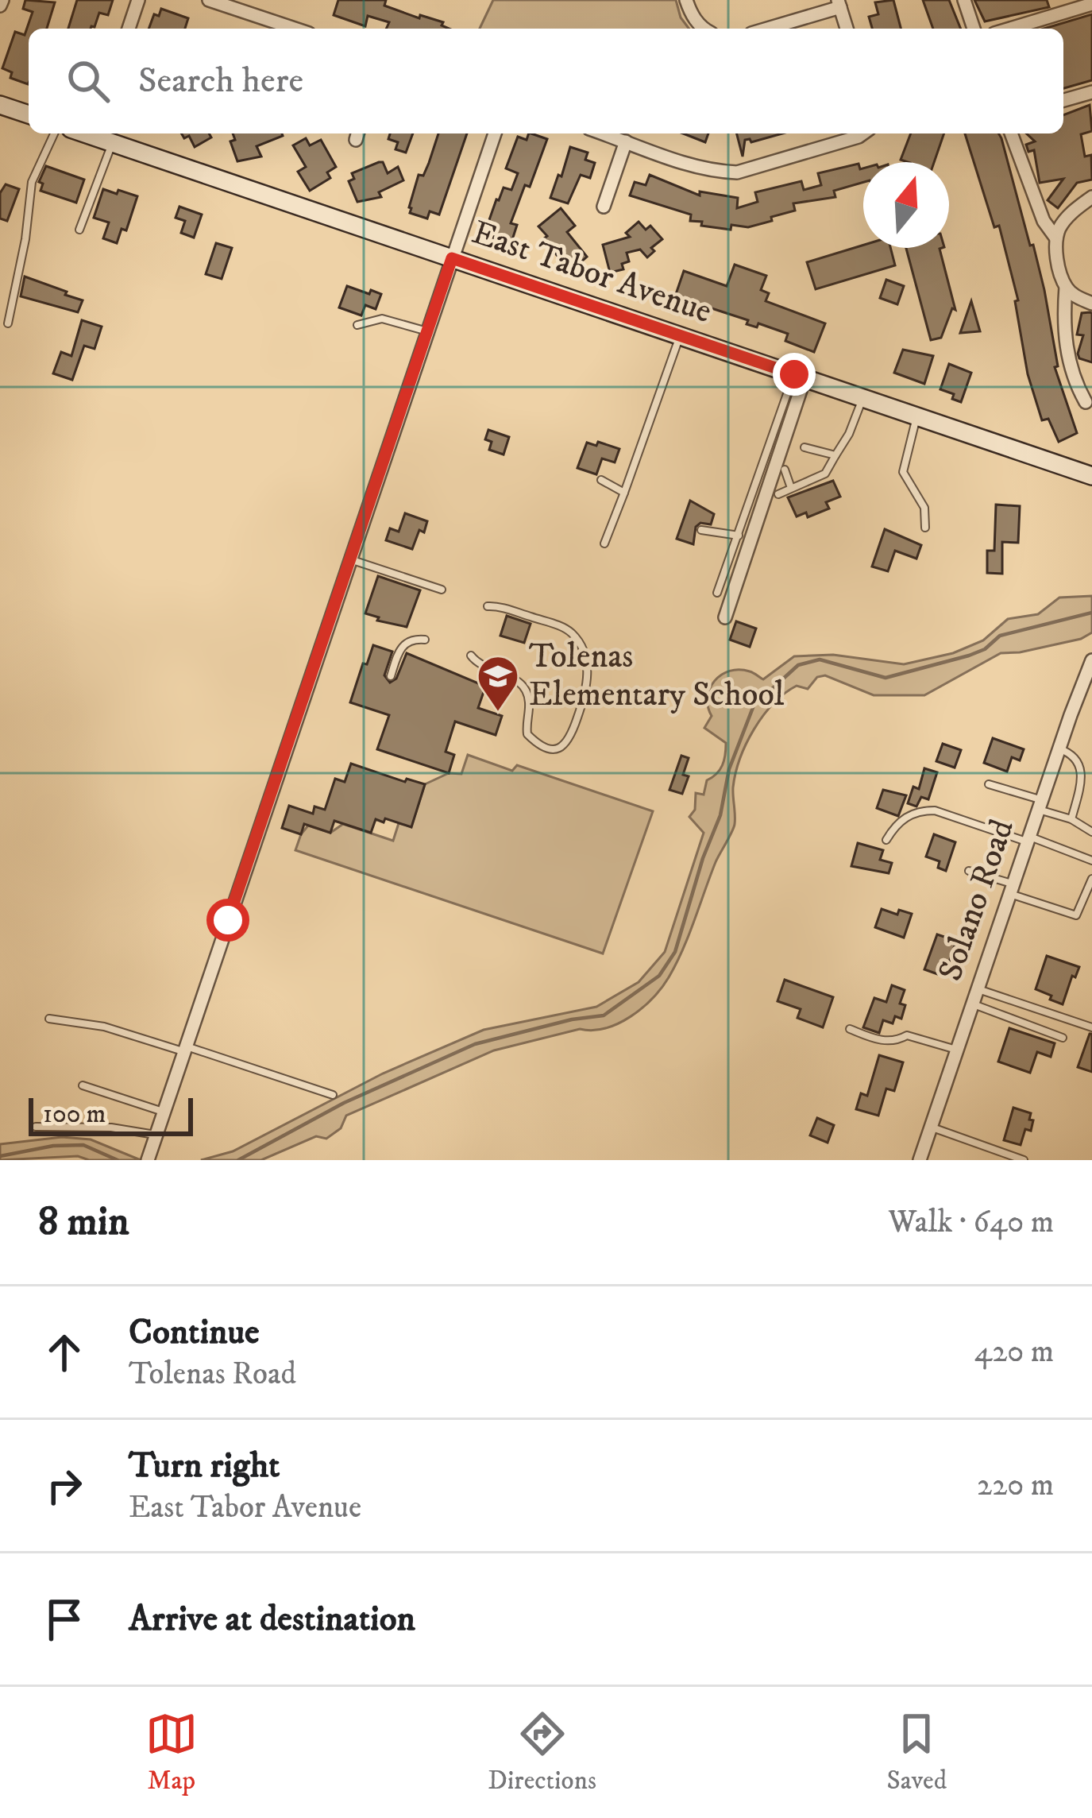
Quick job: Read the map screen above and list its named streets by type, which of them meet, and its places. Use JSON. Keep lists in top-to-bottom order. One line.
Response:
{"streets":{"main road":["East Tabor Avenue"],"street":["Solano Road"]},"places":{"school or university":["Tolenas Elementary School"]},"scale_bar":"100 m","north":"top","page":{"search":"Search here","scale":"100 m","heading":["8 min","Walk · 640 m"],"list":[["Continue","Tolenas Road","420 m"],["Turn right","East Tabor Avenue","220 m"],"Arrive at destination"],"nav":["Map","Directions","Saved"]}}
